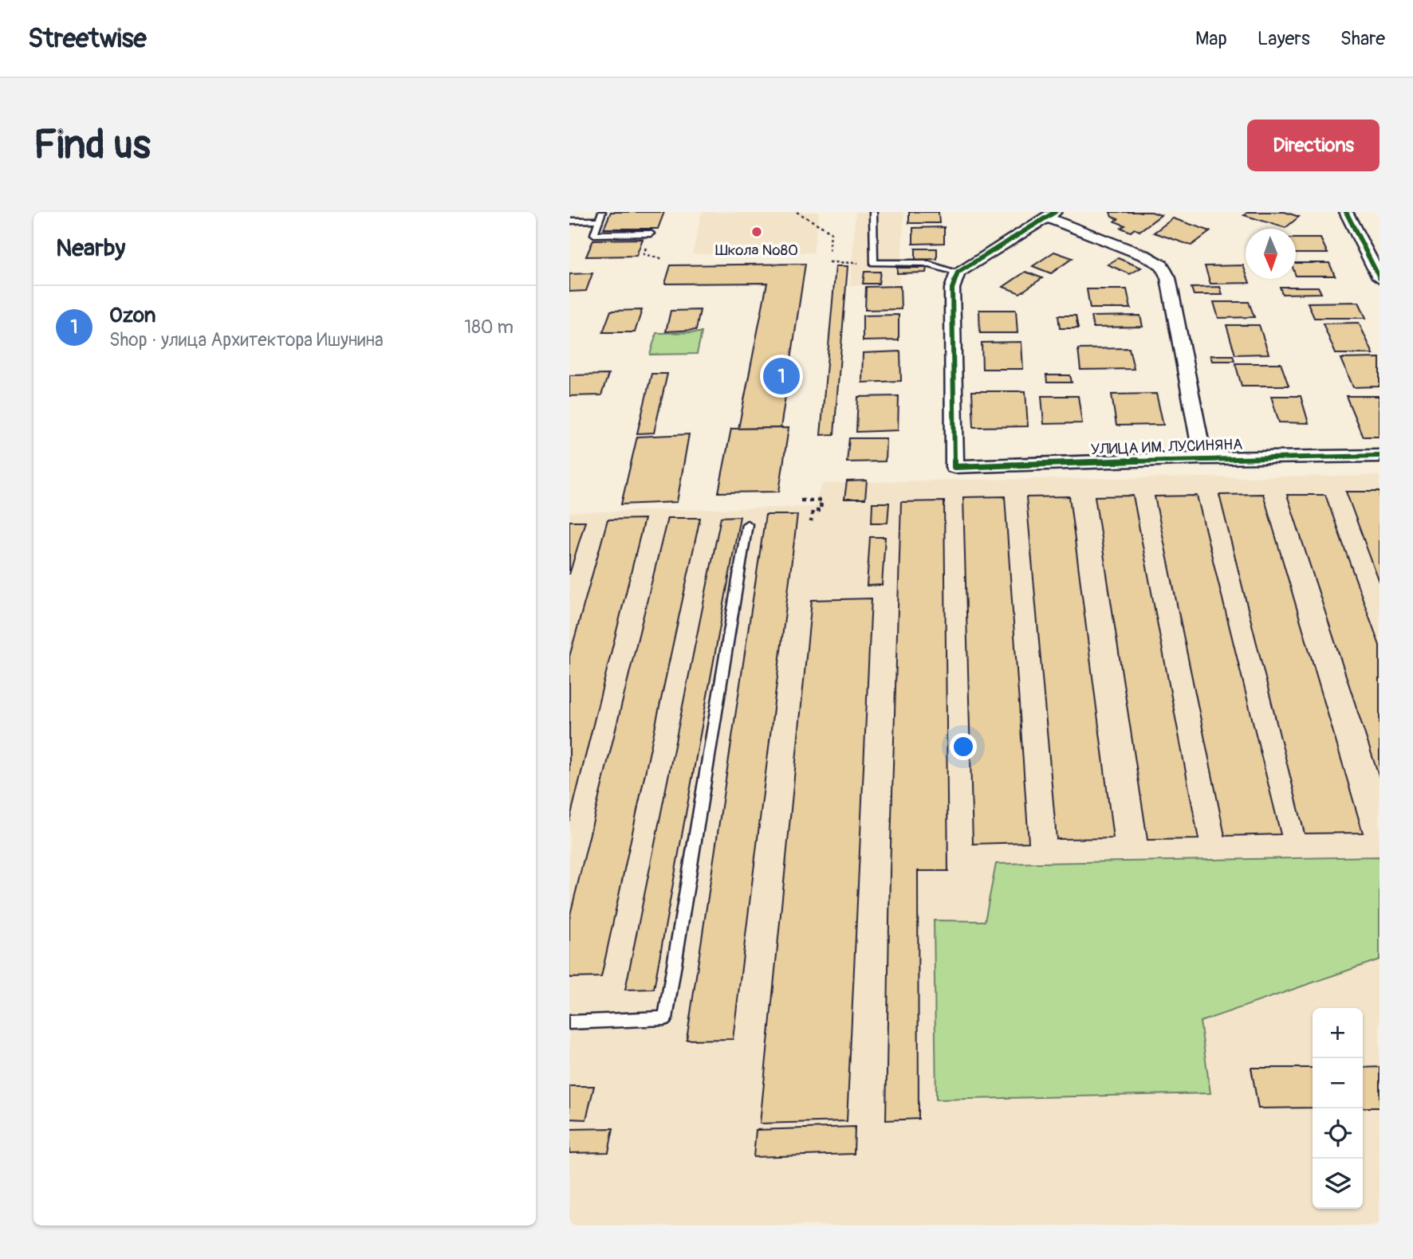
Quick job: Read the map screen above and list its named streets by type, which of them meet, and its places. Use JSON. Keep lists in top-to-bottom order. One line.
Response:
{"streets":{"street":["УЛИЦА ИМ. ЛУСИНЯНА"]},"places":["Школа №80"],"north":"bottom","page":{"header":"Streetwise","nav":["Map","Layers","Share"],"buttons":"Directions","title":"Find us","heading":"Nearby","list":[{"mark":"1","name":"Ozon","note":"Shop · улица Архитектора Ишунина","value":"180 m"}],"pins":"1","map_buttons":["+","−"]}}
